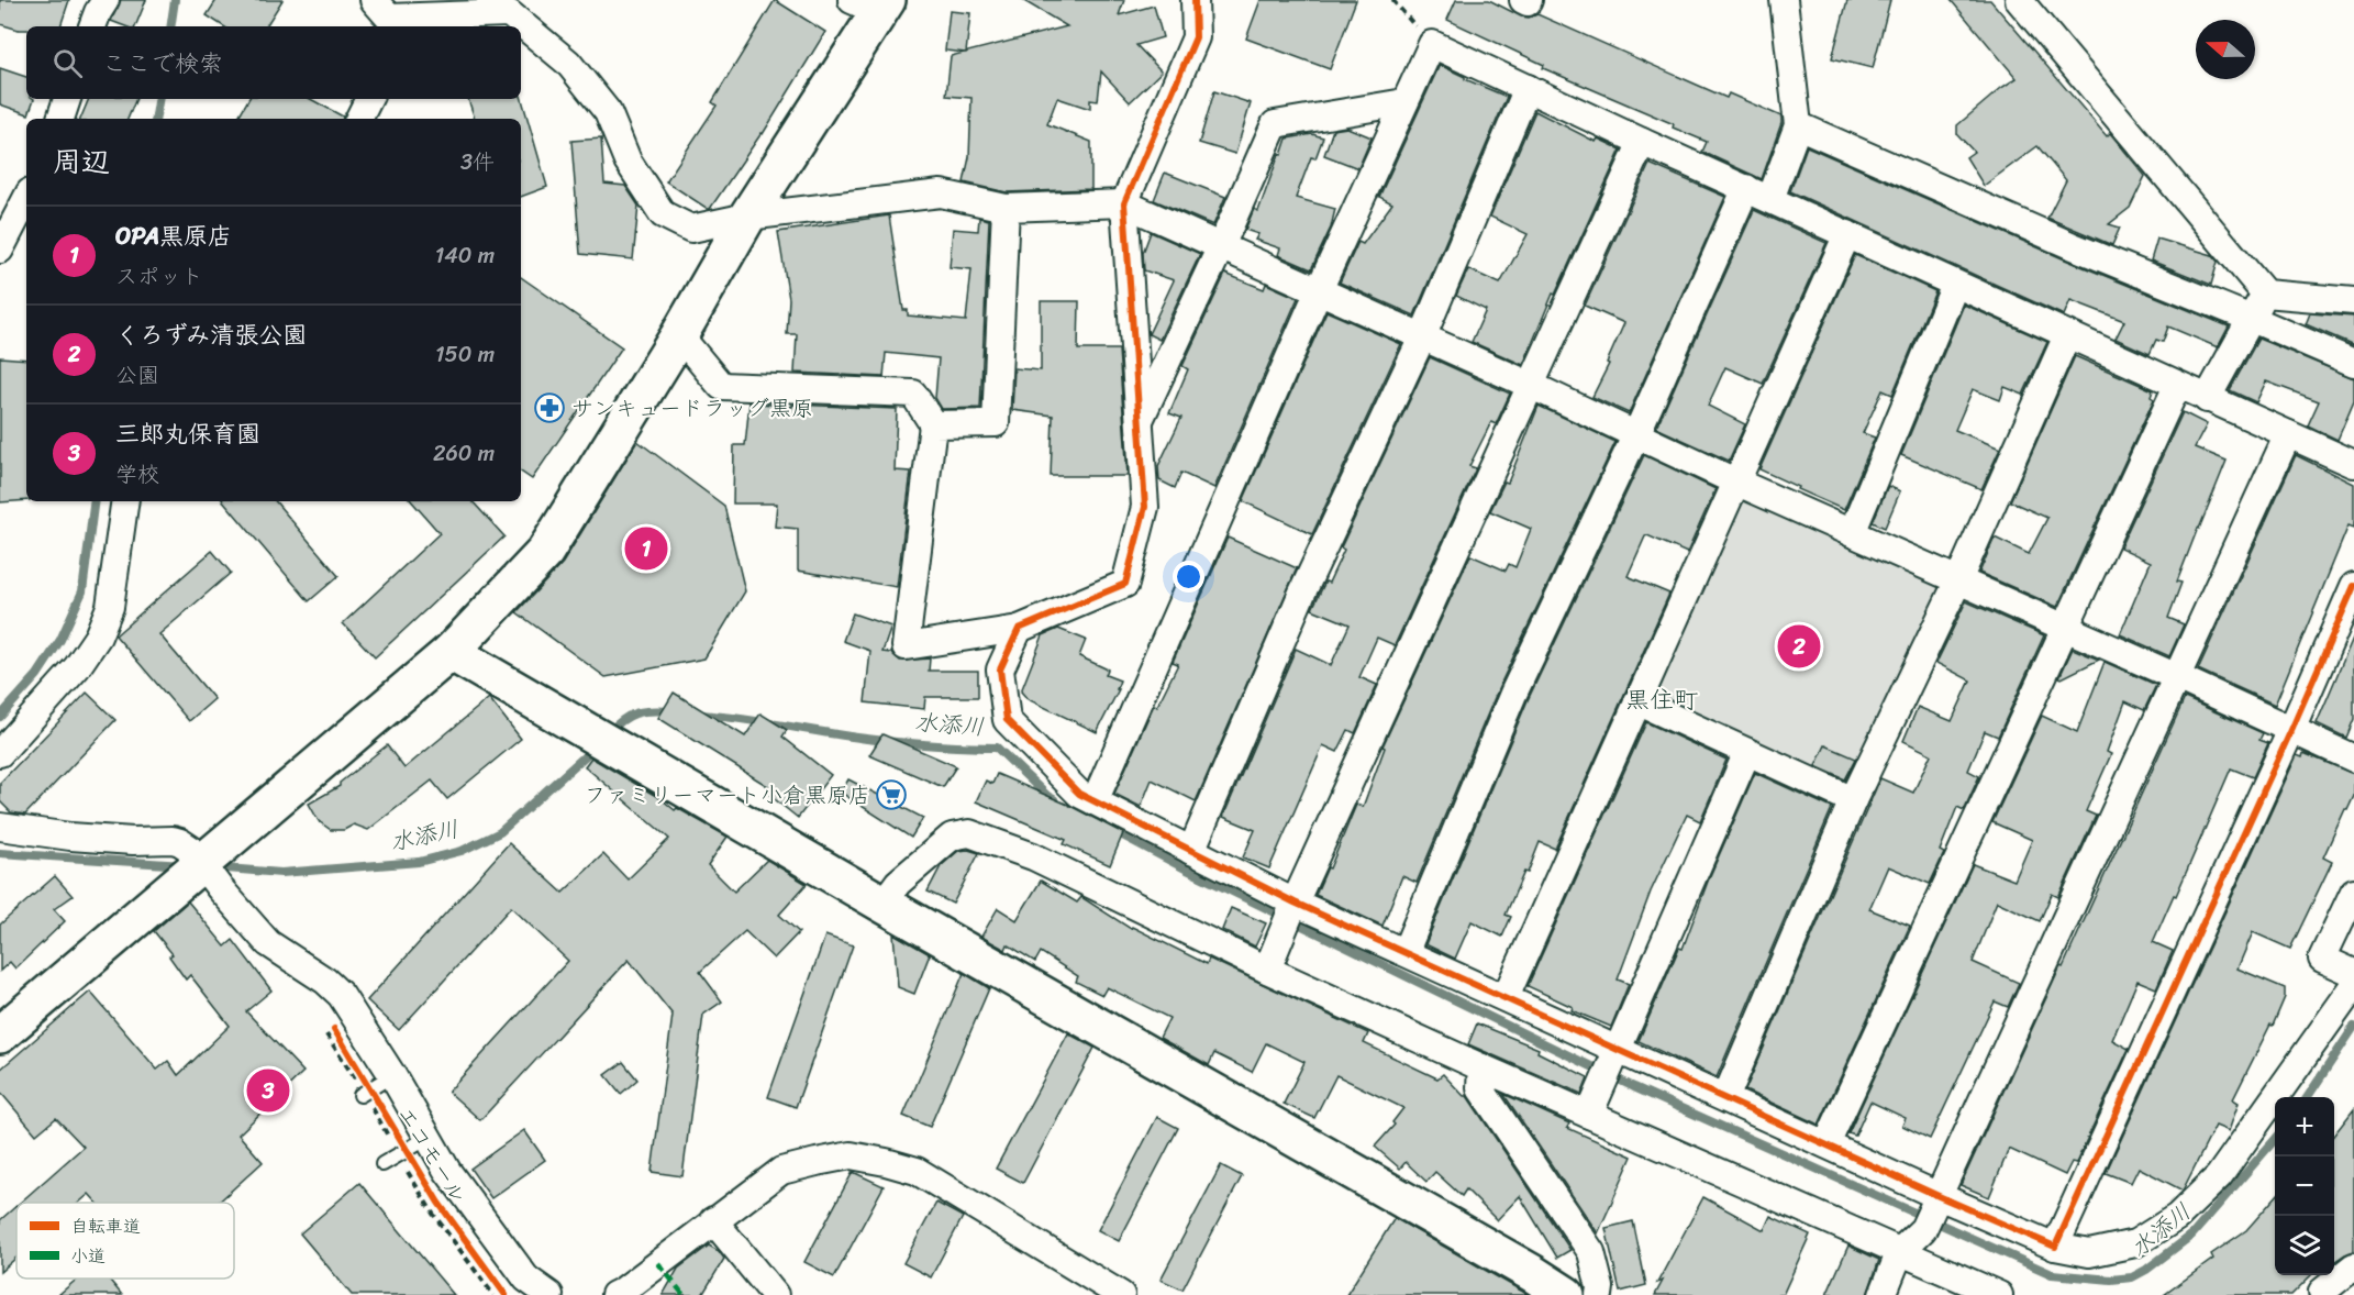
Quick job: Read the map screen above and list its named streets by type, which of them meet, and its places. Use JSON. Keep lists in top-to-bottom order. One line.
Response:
{"streets":{"cycle path":["エコモール"]},"districts":["黒住町"],"water":["水添川"],"places":{"pharmacy":["サンキュードラッグ黒原"],"supermarket":["ファミリーマート小倉黒原店"]},"legend":["自転車道","小道"],"north":"left","page":{"search":"ここで検索","heading":["周辺","3件"],"list":[{"mark":"1","name":"OPA黒原店","note":"スポット","value":"140 m"},{"mark":"2","name":"くろずみ清張公園","note":"公園","value":"150 m"},{"mark":"3","name":"三郎丸保育園","note":"学校","value":"260 m"}],"pins":["1","2","3"],"map_buttons":["+","−"]}}
